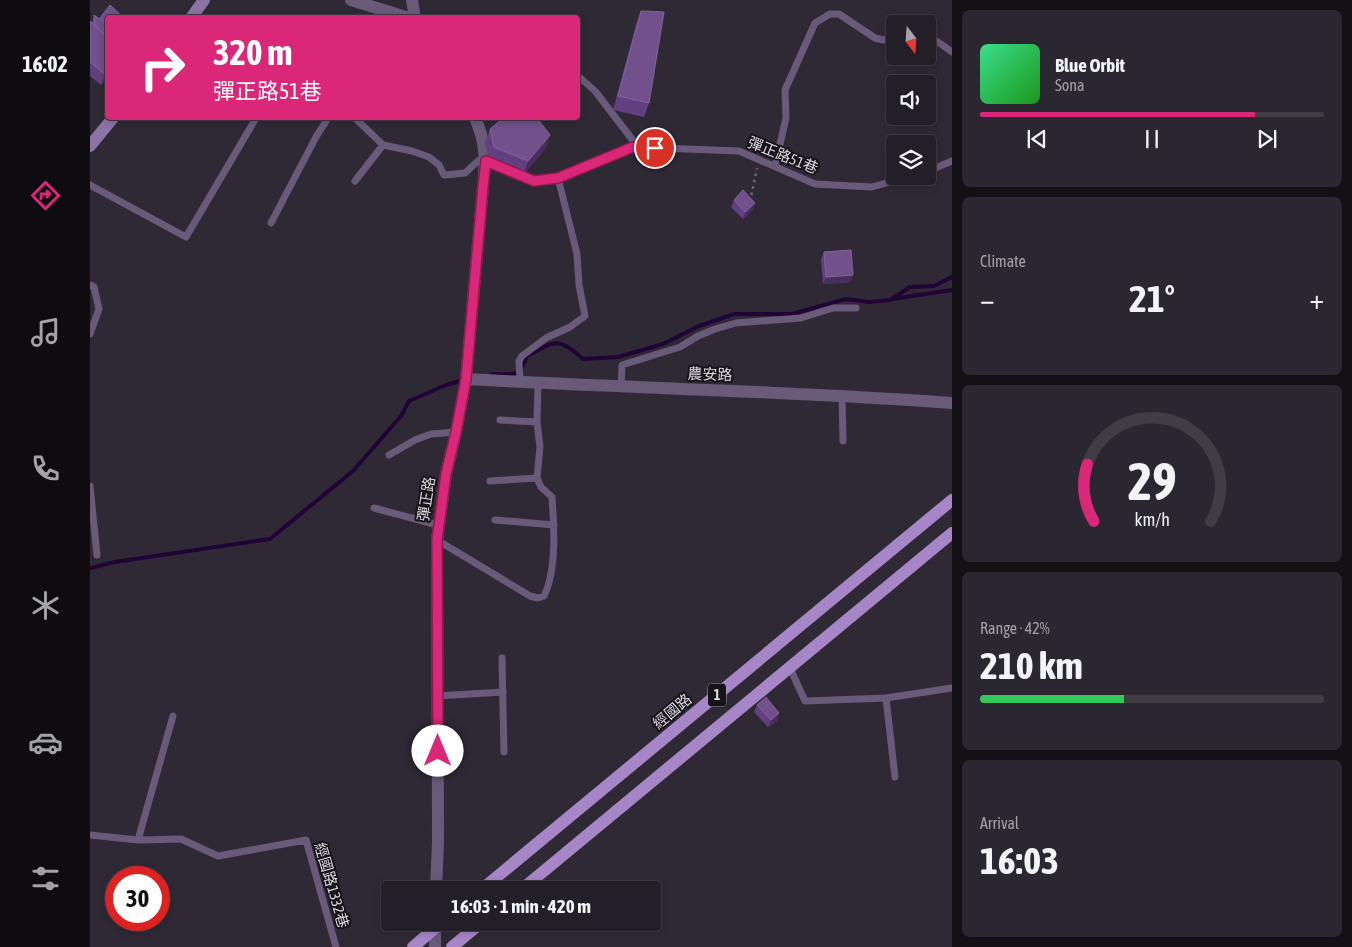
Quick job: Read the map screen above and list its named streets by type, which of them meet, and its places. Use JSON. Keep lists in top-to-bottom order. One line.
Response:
{"streets":{"main road":["1","經國路"],"street":["農安路","彈正路"],"lane":["彈正路51巷","經國路1332巷"]},"crossings":[["彈正路51巷","彈正路"],["農安路","彈正路"]],"north":"bottom","page":{"tabs":"16:02","turn":["320 m","彈正路51巷"],"song":["Blue Orbit","Sona"],"tile":["Climate",["Range · 42%","210 km"],["Arrival","16:03"]],"heat":["−","21°","+"],"limit":"30","trip":"16:03 · 1 min · 420 m","gauge":["29","km/h"]}}
